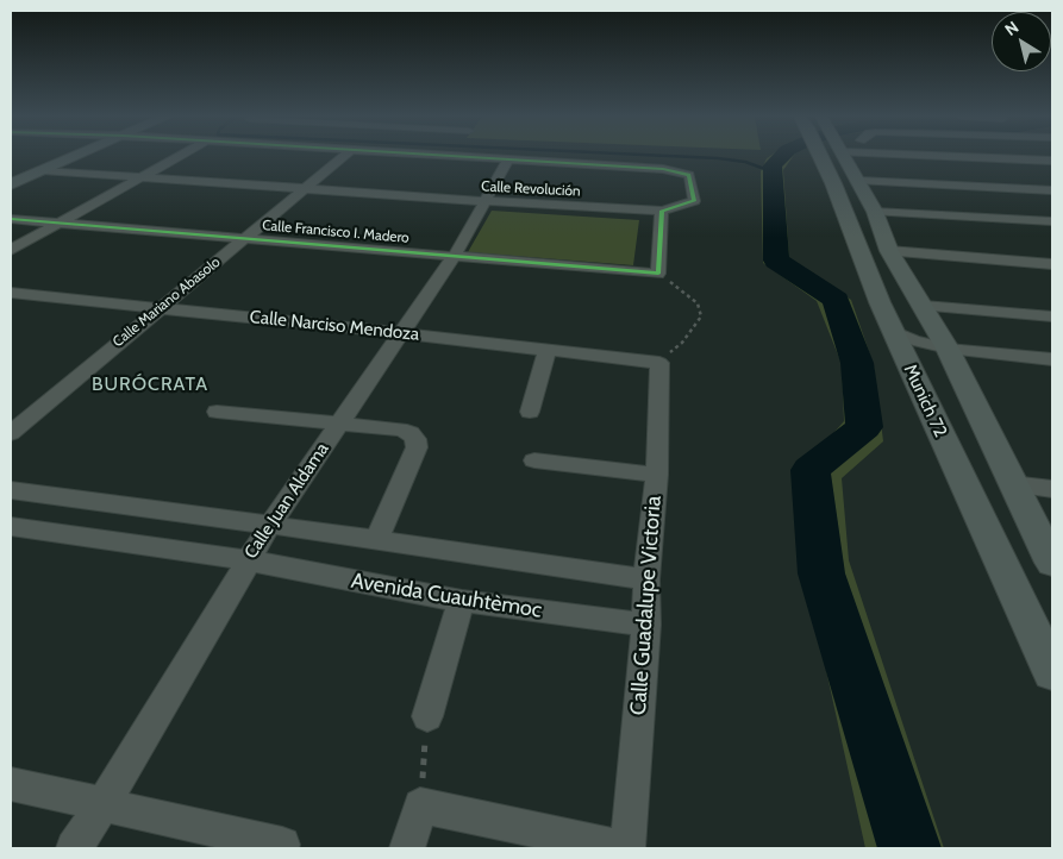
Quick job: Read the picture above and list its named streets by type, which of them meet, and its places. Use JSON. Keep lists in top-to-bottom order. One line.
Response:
{"streets":{"main road":["Munich 72"],"street":["Calle Revolución","Calle Francisco I. Madero","Calle Mariano Abasolo","Calle Narciso Mendoza","Calle Juan Aldama","Avenida Cuauhtèmoc","Calle Guadalupe Victoria"]},"crossings":[["Calle Revolución","Calle Mariano Abasolo"],["Calle Revolución","Calle Juan Aldama"],["Calle Francisco I. Madero","Calle Mariano Abasolo"],["Calle Francisco I. Madero","Calle Juan Aldama"],["Calle Mariano Abasolo","Calle Narciso Mendoza"],["Calle Narciso Mendoza","Calle Juan Aldama"],["Calle Narciso Mendoza","Calle Guadalupe Victoria"],["Calle Juan Aldama","Avenida Cuauhtèmoc"],["Avenida Cuauhtèmoc","Calle Guadalupe Victoria"]],"districts":["BURÓCRATA"],"north":"top left"}
